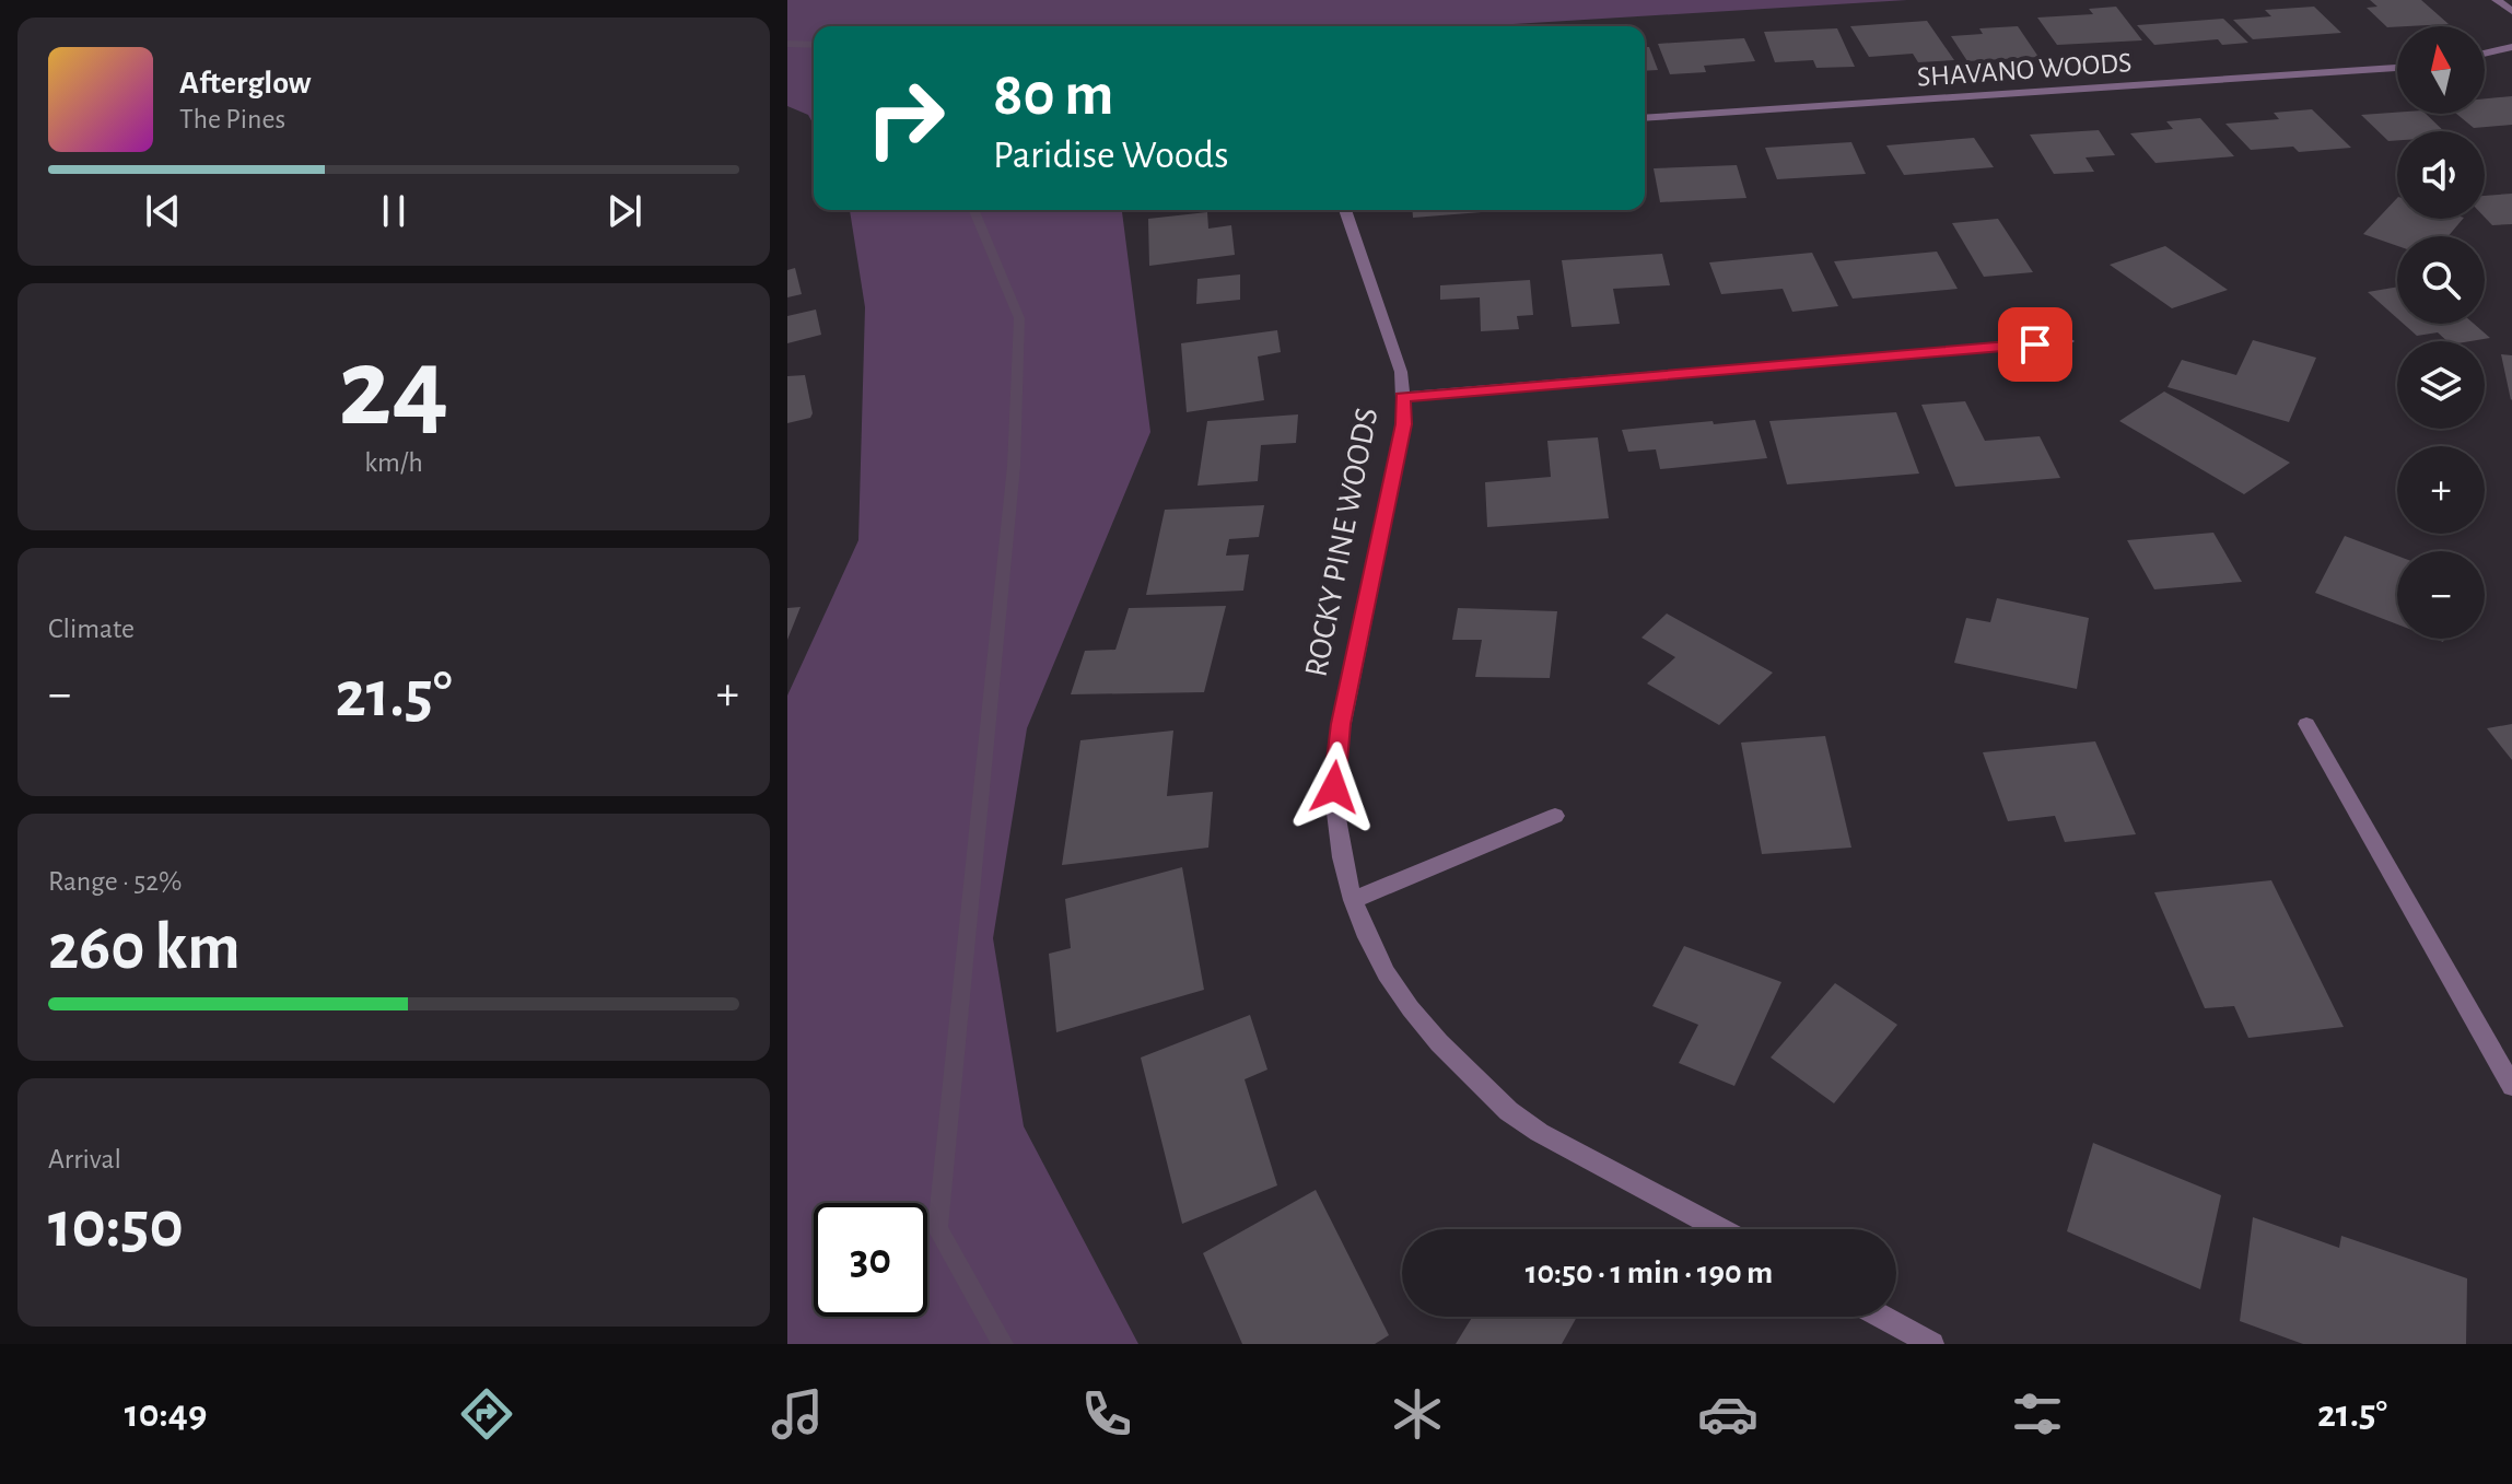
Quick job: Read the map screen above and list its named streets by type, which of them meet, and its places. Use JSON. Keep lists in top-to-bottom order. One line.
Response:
{"streets":{"street":["SHAVANO WOODS","ROCKY PINE WOODS"]},"north":"top","page":{"map_buttons":["+","−"],"turn":["80 m","Paridise Woods"],"song":["Afterglow","The Pines"],"tile":[["24","km/h"],"Climate",["Range · 52%","260 km"],["Arrival","10:50"]],"heat":["−","21.5°","+"],"limit":"30","trip":"10:50 · 1 min · 190 m","tabs":["10:49","21.5°"]}}
